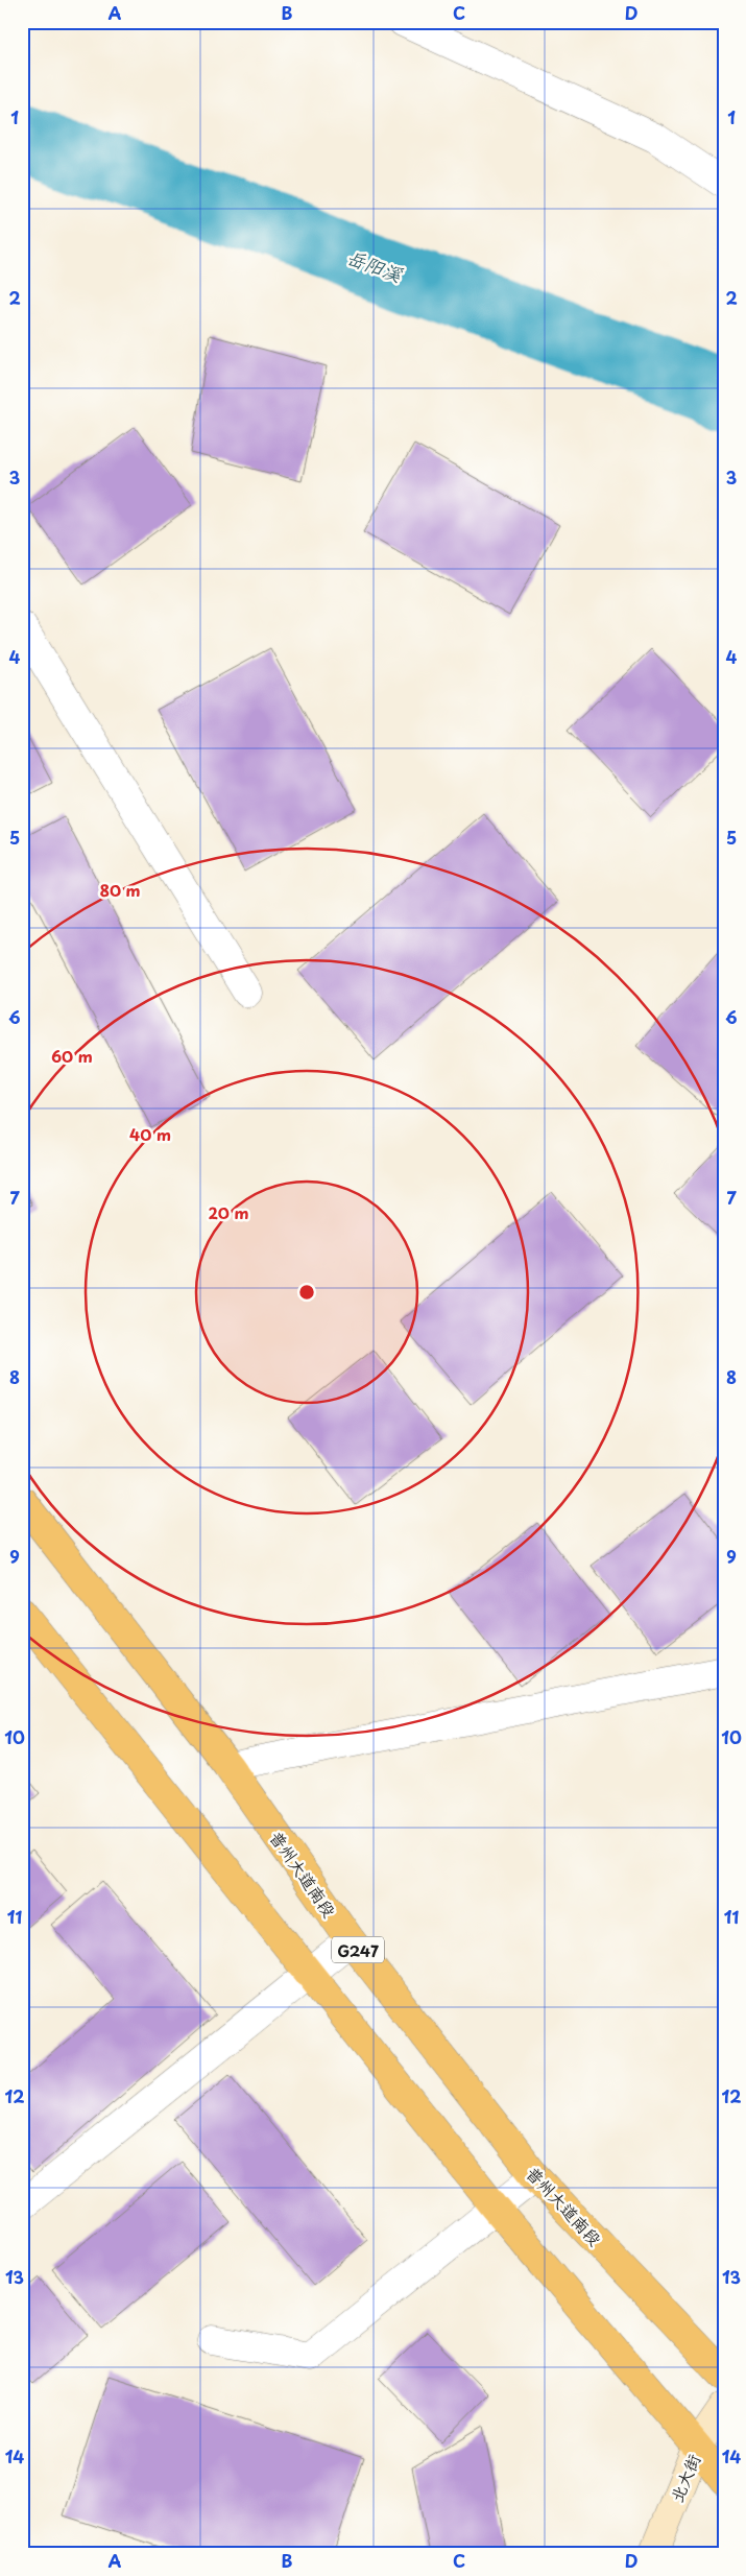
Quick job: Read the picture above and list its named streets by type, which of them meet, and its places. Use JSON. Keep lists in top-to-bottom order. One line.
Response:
{"streets":{"highway":["普州大道南段","G247"],"main road":["北大街"]},"crossings":[["G247","北大街"]],"water":["岳阳溪"],"grid":{"columns":["A","B","C","D"],"rows":["1","2","3","4","5","6","7","8","9","10","11","12","13","14"]},"rings":["80 m","60 m","40 m","20 m"]}
